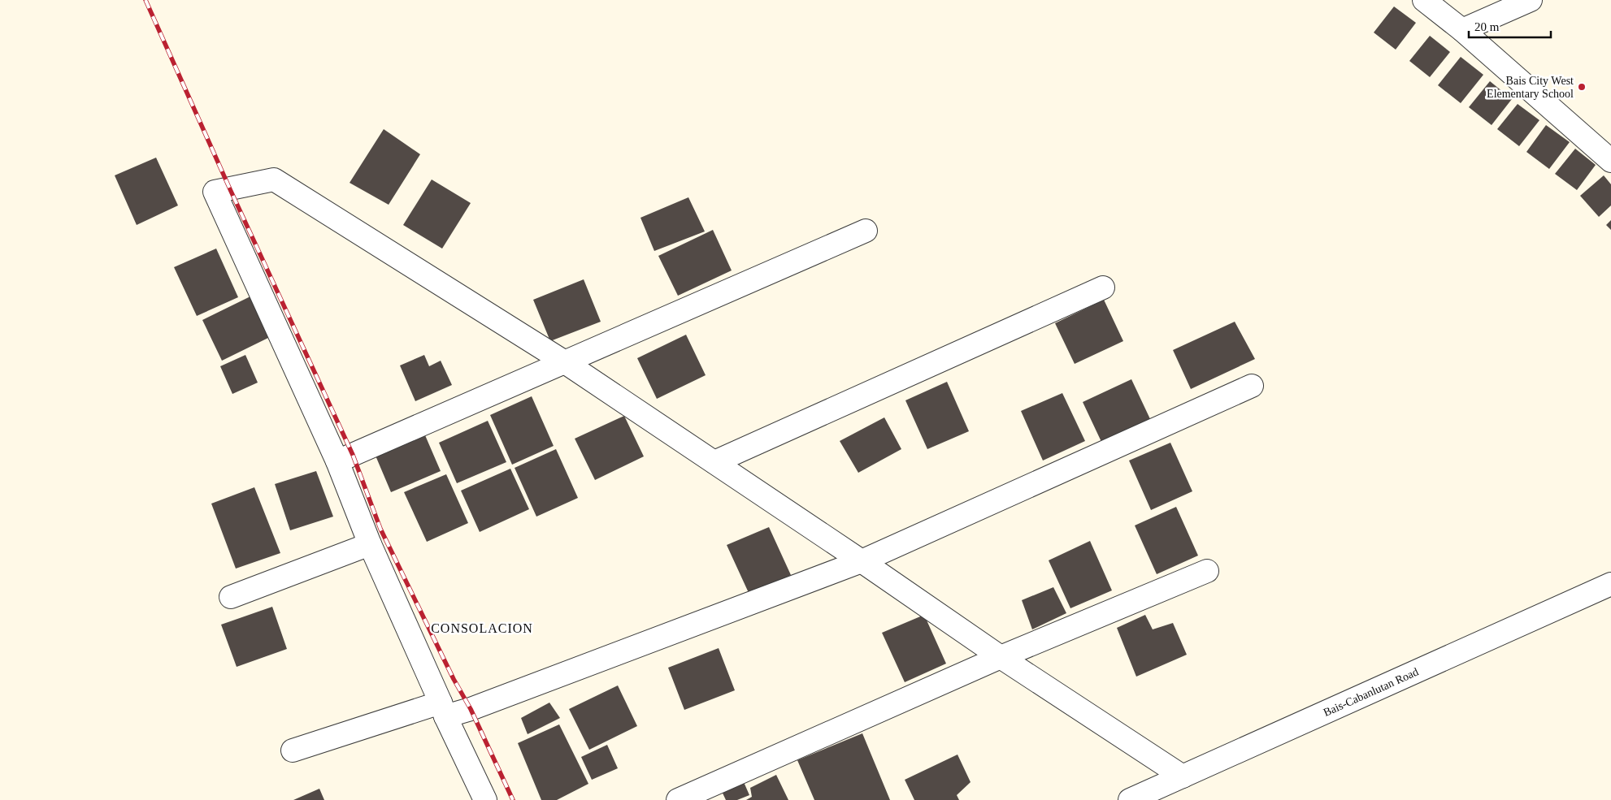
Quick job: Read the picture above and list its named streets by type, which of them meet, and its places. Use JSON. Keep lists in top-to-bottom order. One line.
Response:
{"streets":{"street":["Bais-Cabanlutan Road"]},"districts":["CONSOLACION"],"places":["Bais City West Elementary School"],"scale_bar":"20 m"}
